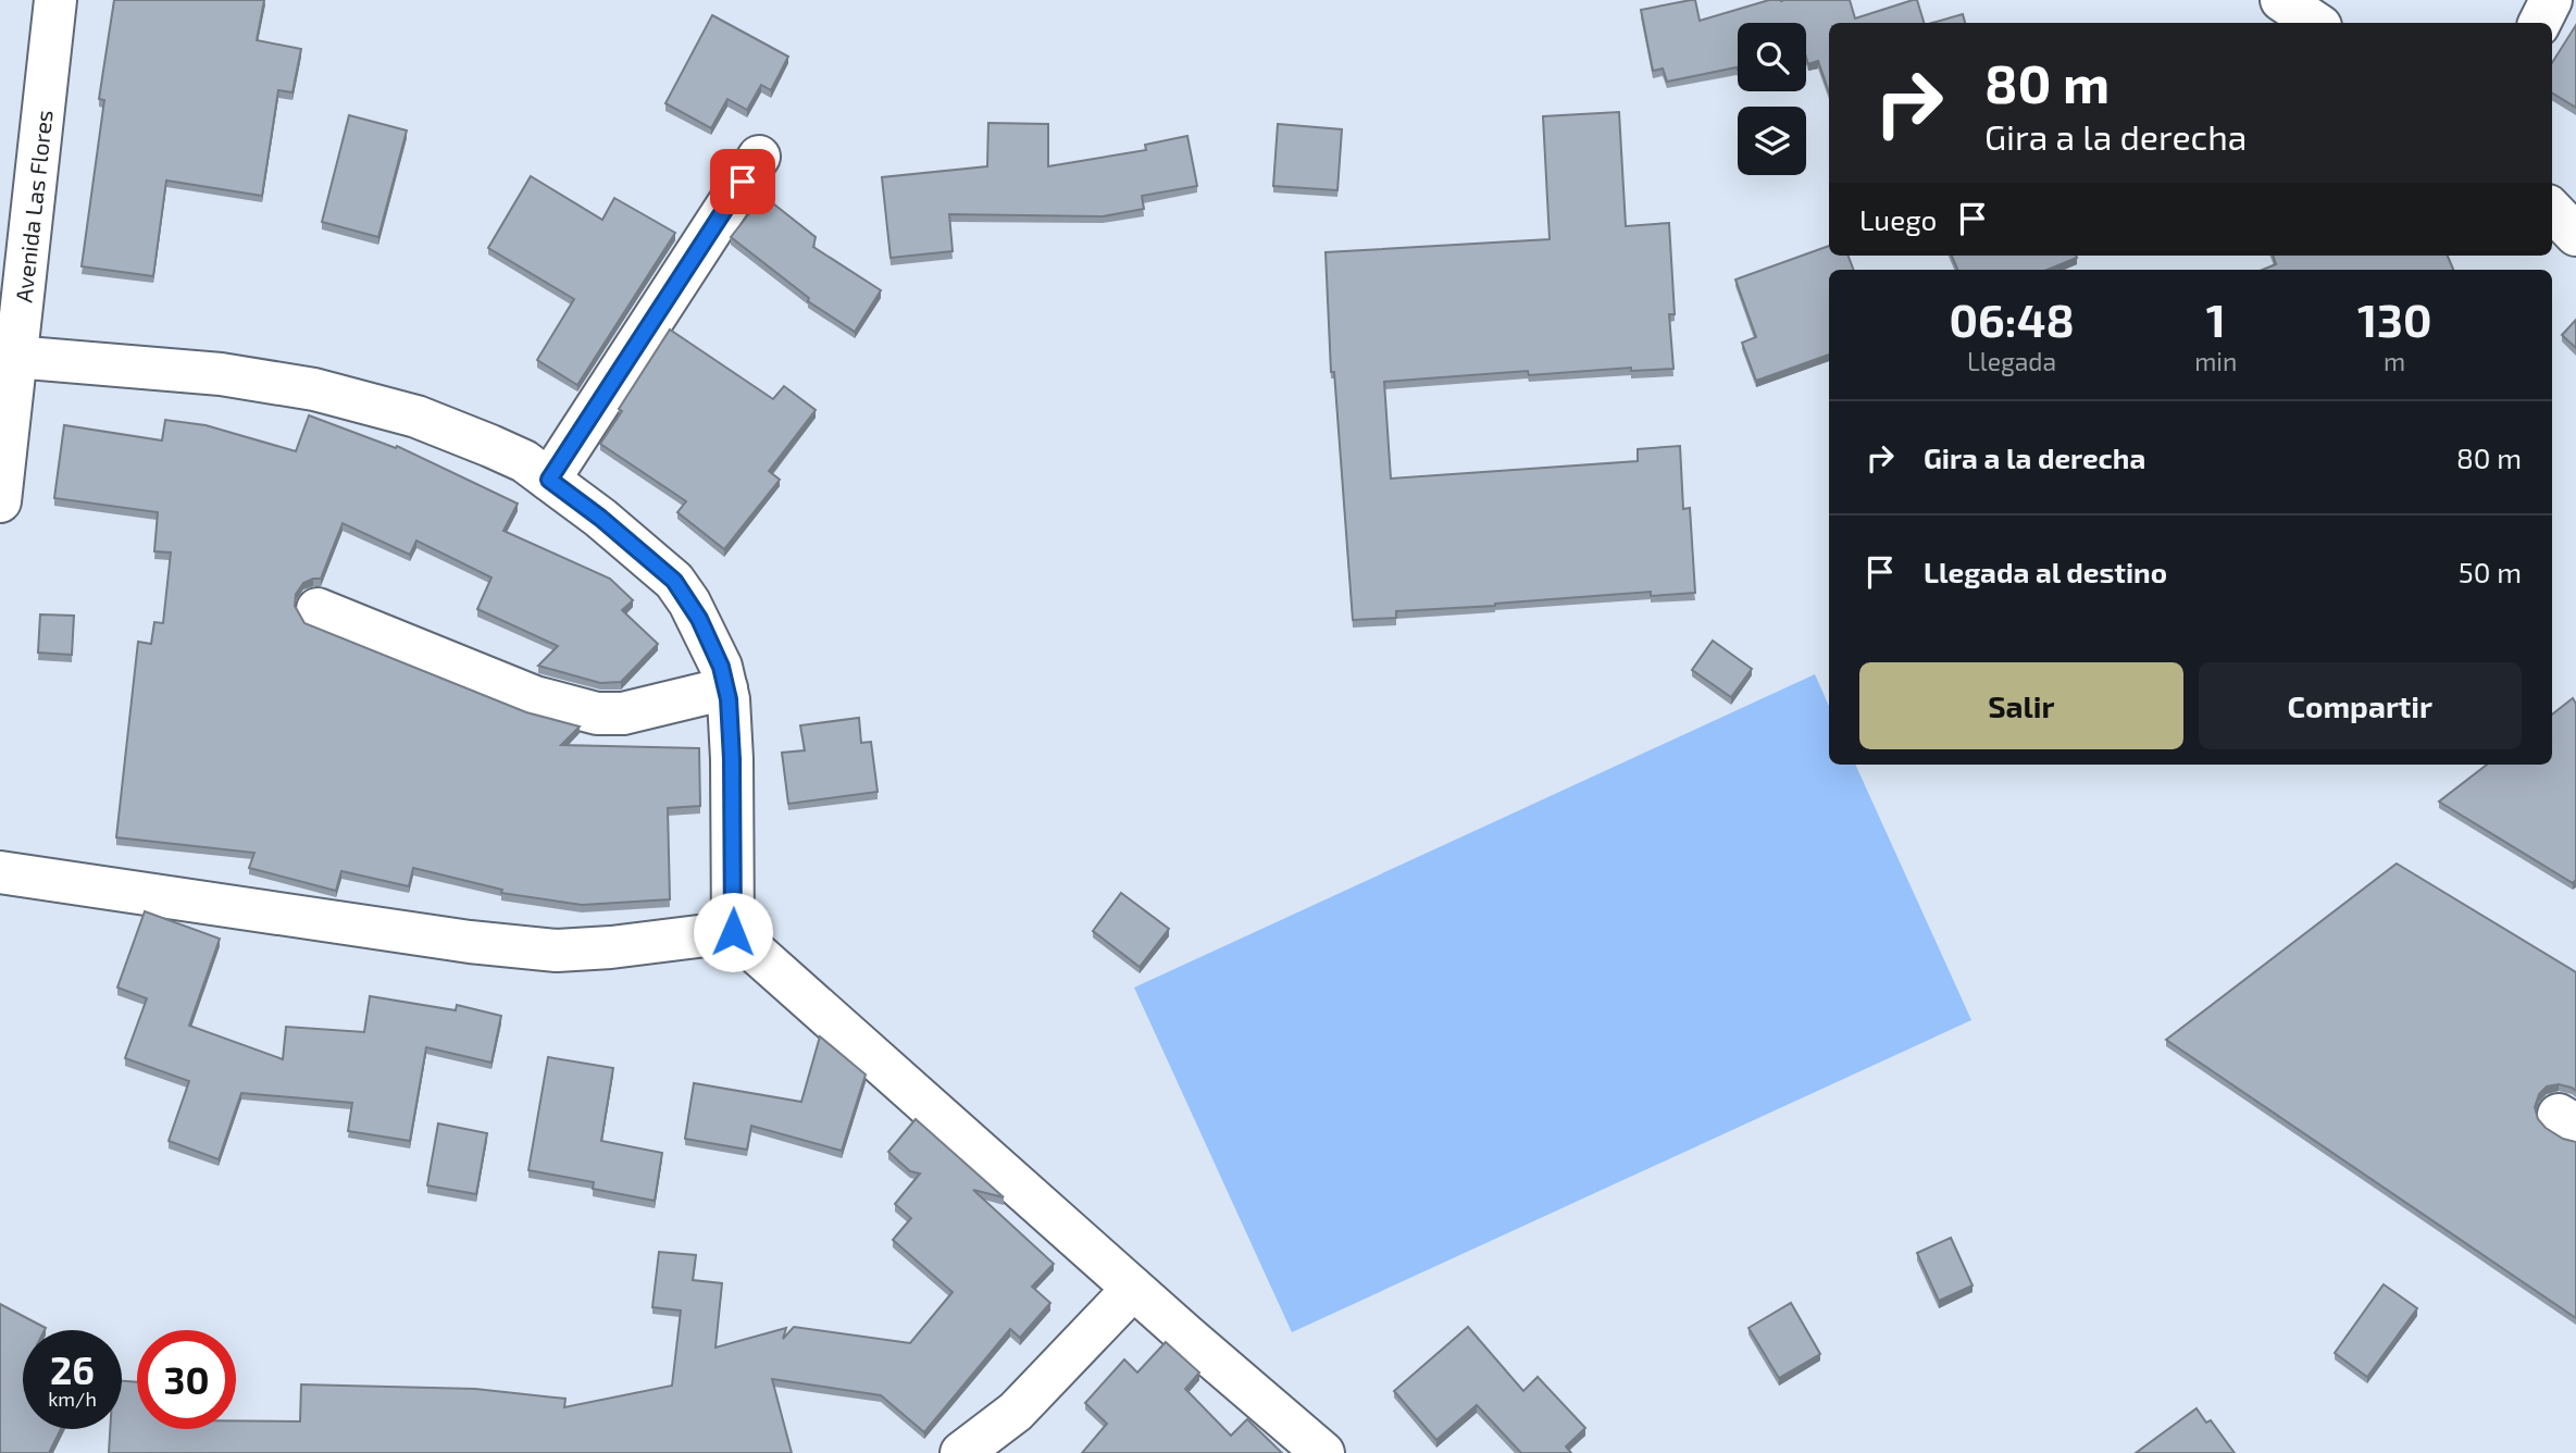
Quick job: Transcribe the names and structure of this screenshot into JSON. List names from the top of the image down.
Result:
{
  "streets": {
    "street": ["Avenida Las Flores"]
  },
  "page": {
    "turn": ["80 m", "Gira a la derecha"],
    "then": "Luego",
    "eta": [
      "06:48",
      "Llegada",
      "1",
      "min",
      "130",
      "m"
    ],
    "list": [
      {
        "name": "Gira a la derecha",
        "value": "80 m"
      },
      {
        "name": "Llegada al destino",
        "value": "50 m"
      }
    ],
    "buttons": ["Salir", "Compartir"],
    "speed": "26 km/h",
    "limit": "30"
  }
}
